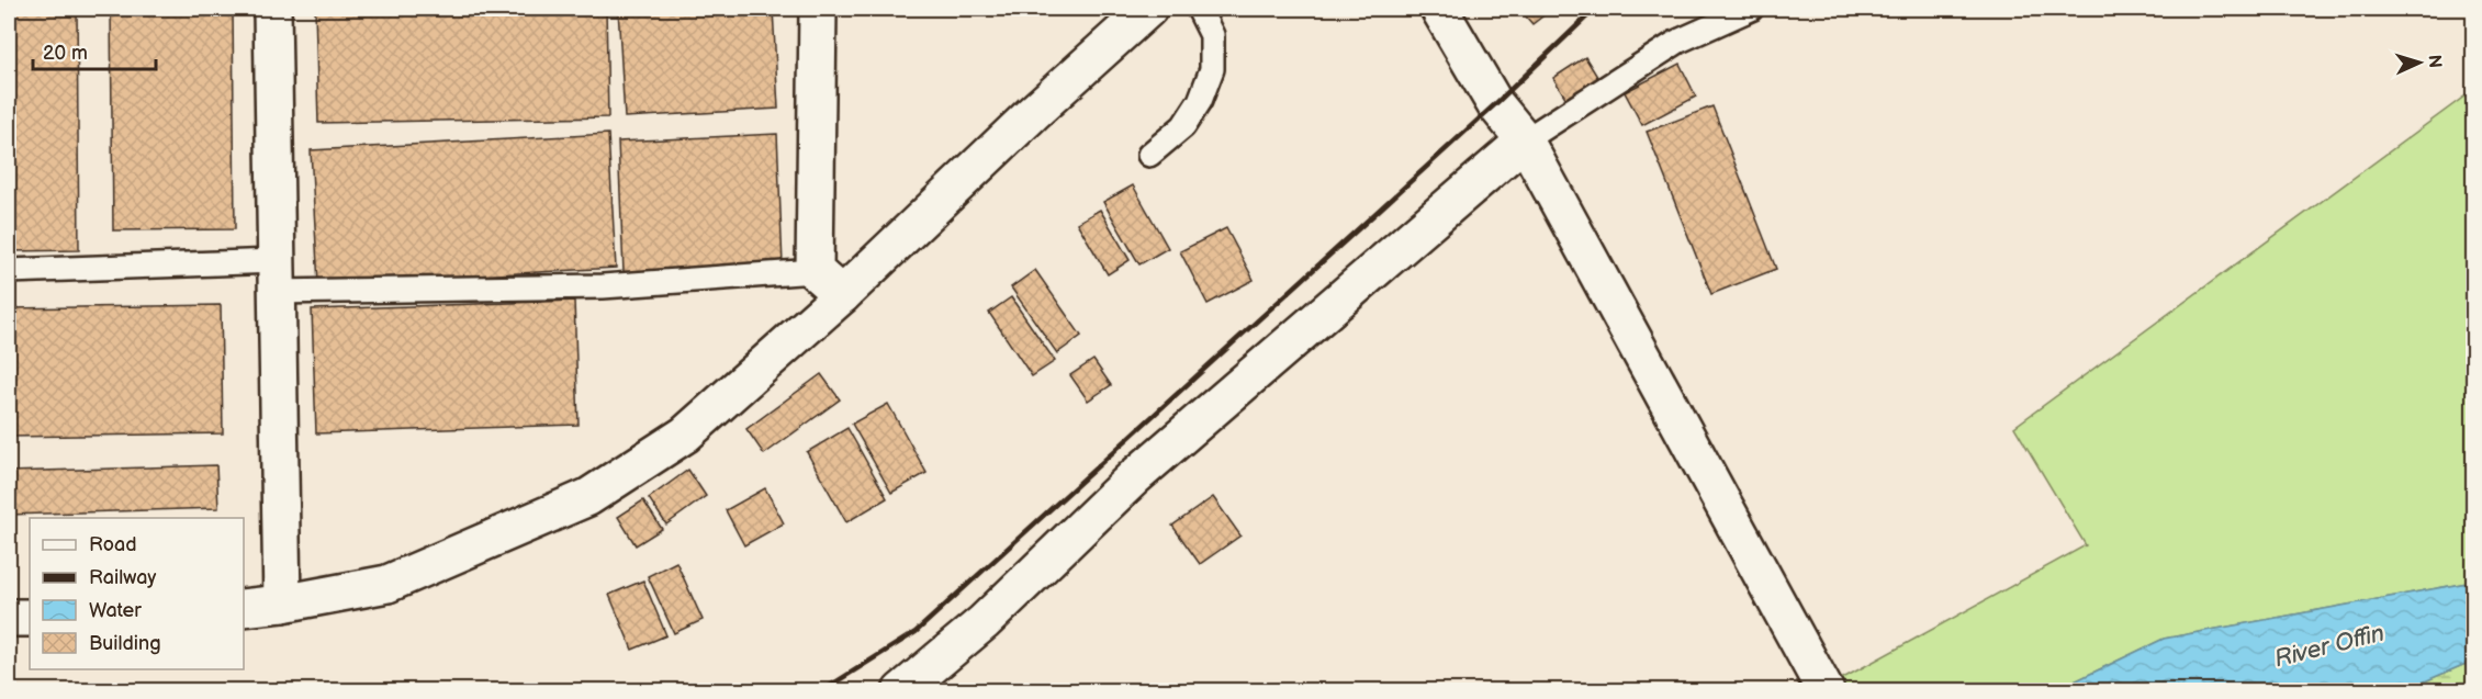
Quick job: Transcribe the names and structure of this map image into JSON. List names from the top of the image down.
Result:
{
  "water": ["River Offin"],
  "legend": [
    "Road",
    "Railway",
    "Water",
    "Building"
  ],
  "scale_bar": "20 m",
  "north": "right"
}
